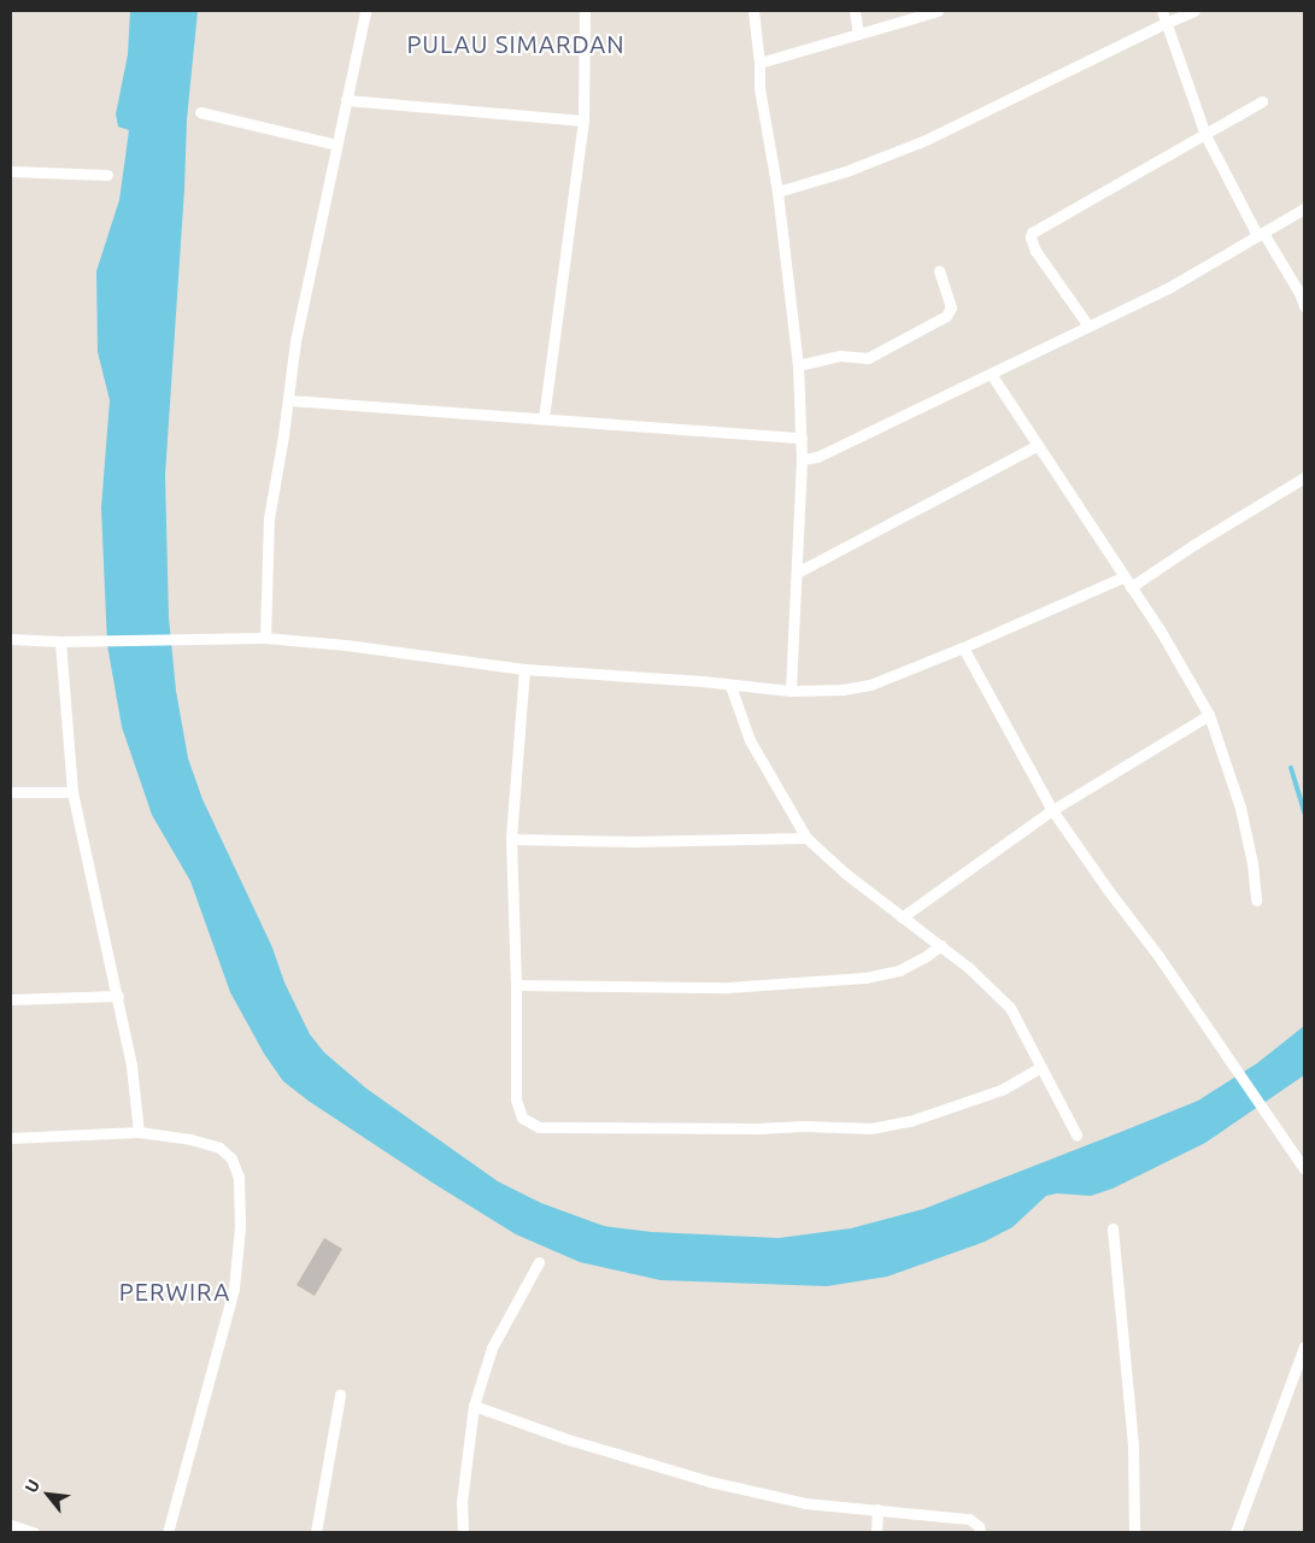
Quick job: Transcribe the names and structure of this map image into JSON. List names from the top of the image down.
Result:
{
  "districts": ["PULAU SIMARDAN", "PERWIRA"],
  "north": "top left"
}
